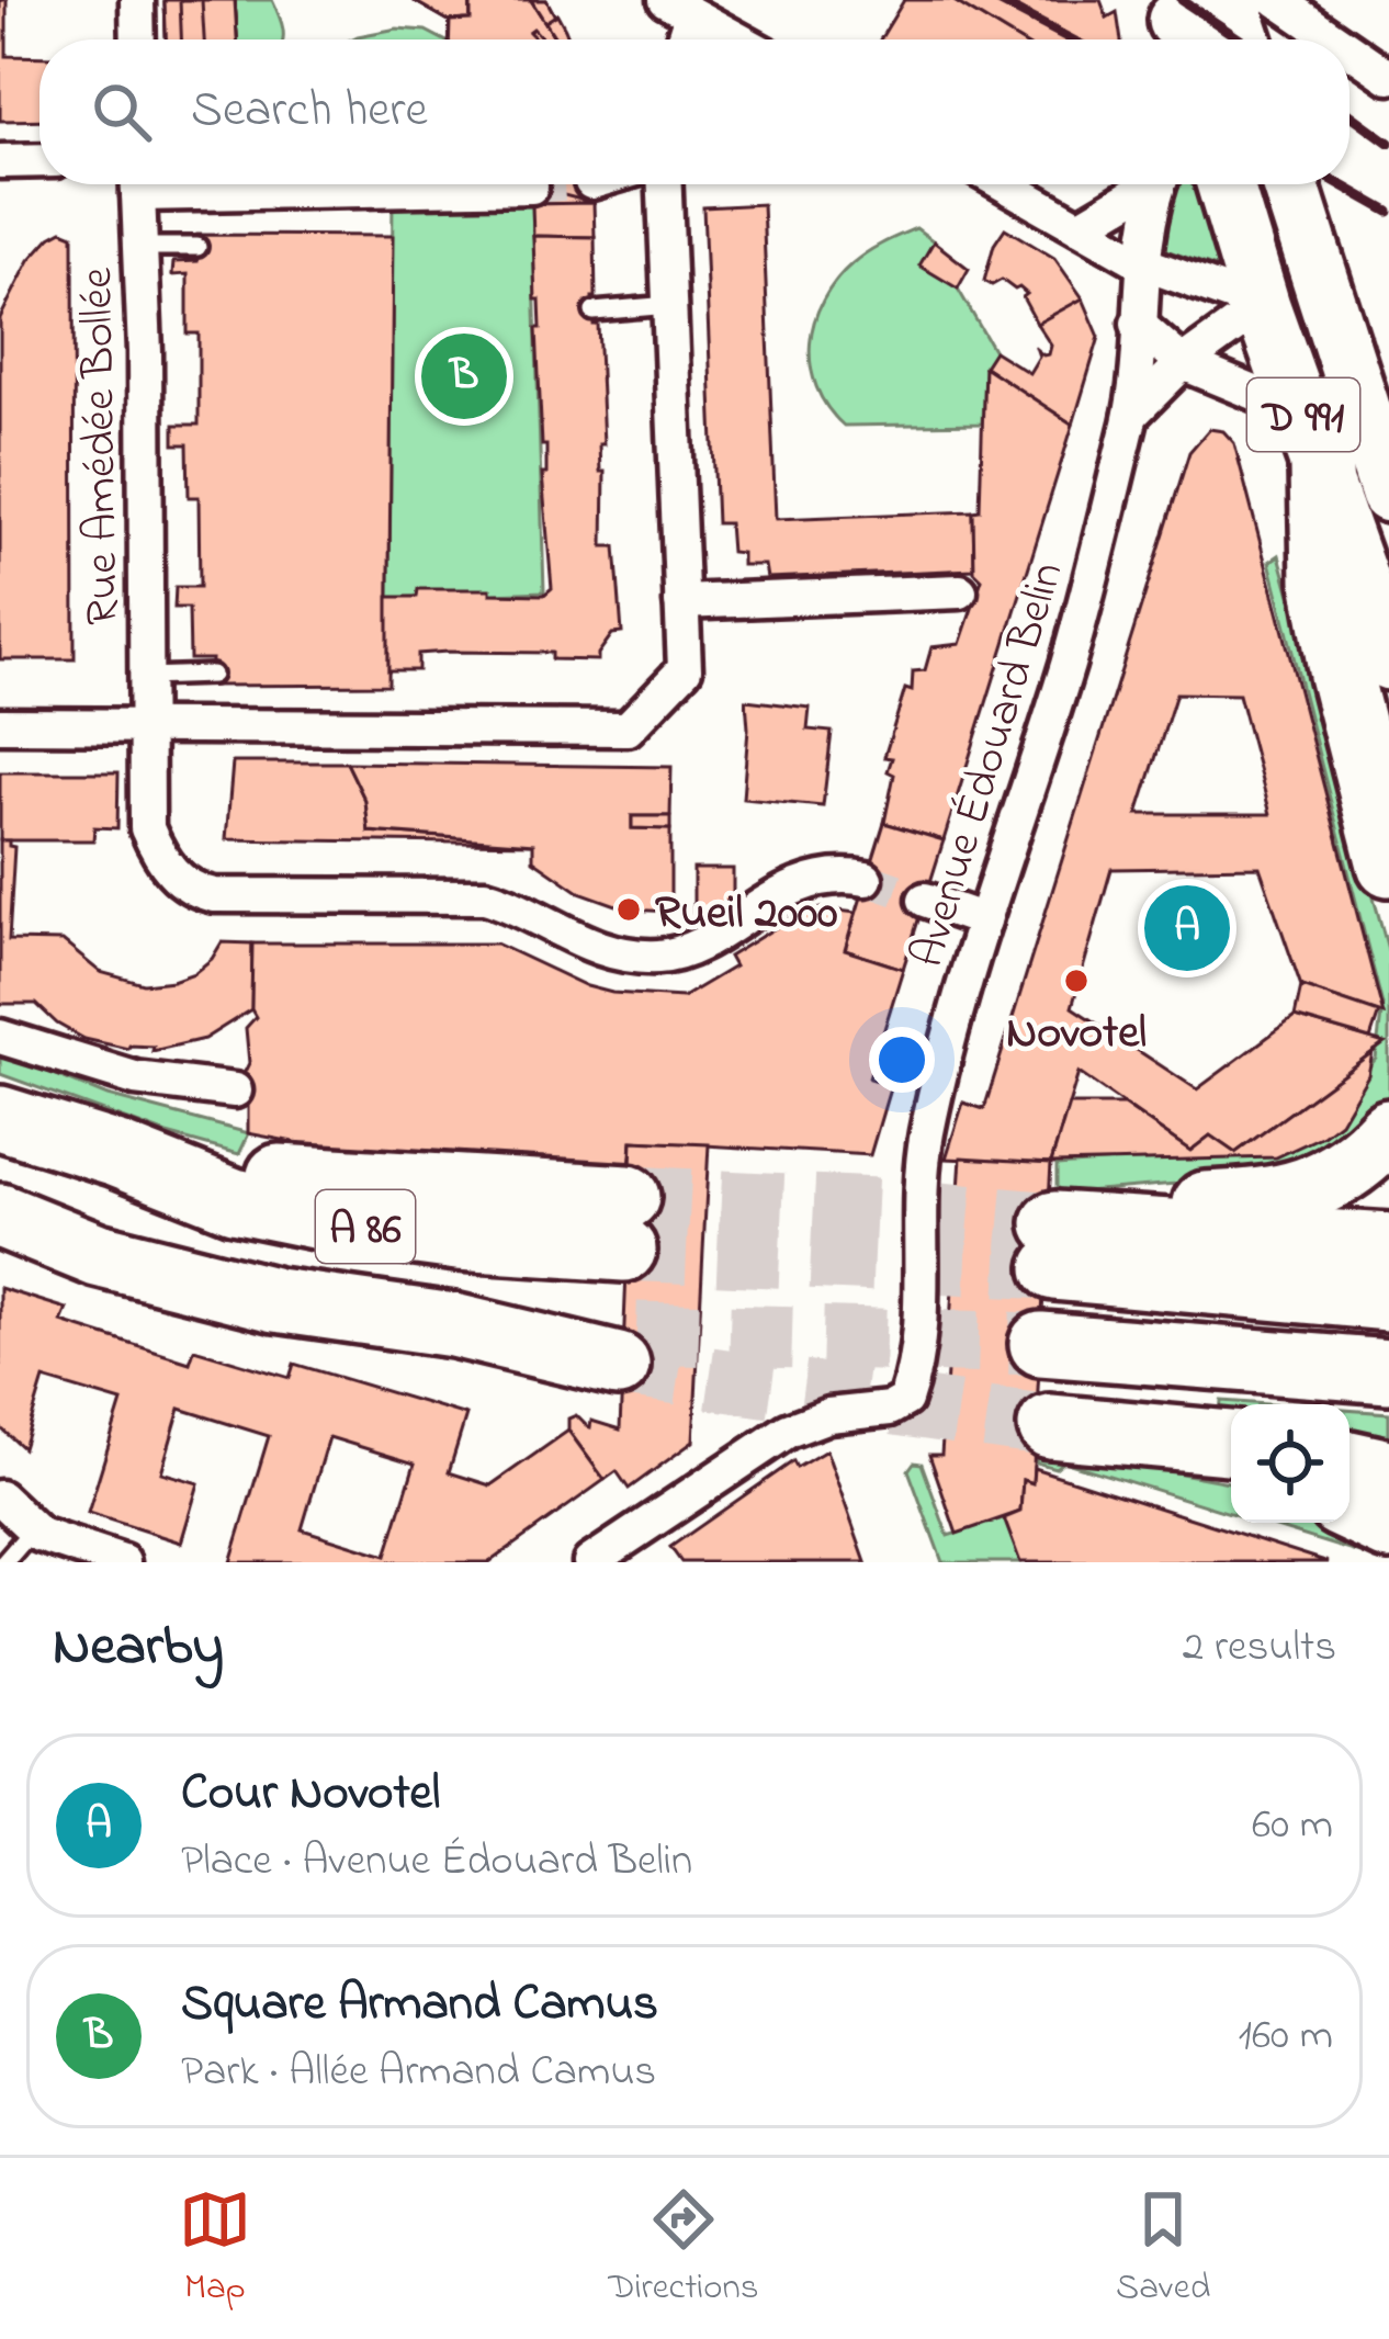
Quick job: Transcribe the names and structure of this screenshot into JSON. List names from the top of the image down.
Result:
{
  "streets": {
    "highway": ["A 86"],
    "main road": ["D 991"],
    "street": ["Rue Amédée Bollée", "Avenue Édouard Belin"]
  },
  "places": ["Rueil 2000", "Novotel"],
  "page": {
    "search": "Search here",
    "pins": ["B", "A"],
    "heading": ["Nearby", "2 results"],
    "list": [
      {
        "mark": "A",
        "name": "Cour Novotel",
        "note": "Place · Avenue Édouard Belin",
        "value": "60 m"
      },
      {
        "mark": "B",
        "name": "Square Armand Camus",
        "note": "Park · Allée Armand Camus",
        "value": "160 m"
      }
    ],
    "nav": ["Map", "Directions", "Saved"]
  }
}
